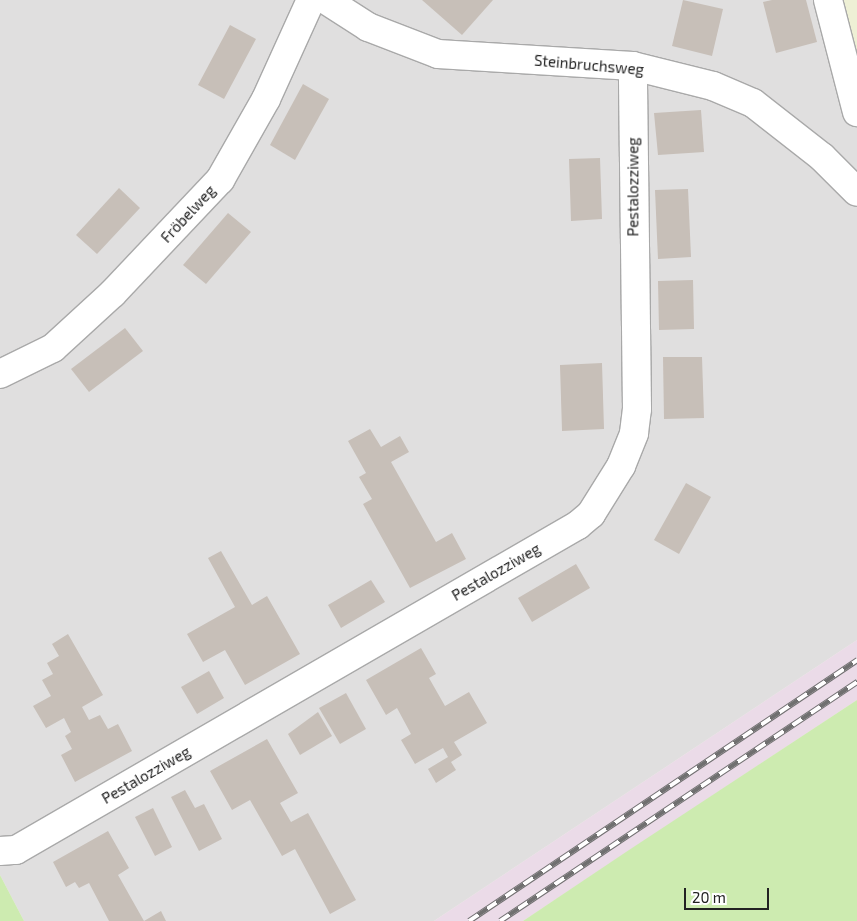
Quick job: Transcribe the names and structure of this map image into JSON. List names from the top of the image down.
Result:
{
  "streets": {
    "street": ["Steinbruchsweg", "Pestalozziweg", "Fröbelweg"]
  },
  "crossings": [
    ["Steinbruchsweg", "Pestalozziweg"]
  ],
  "scale_bar": "20 m"
}
